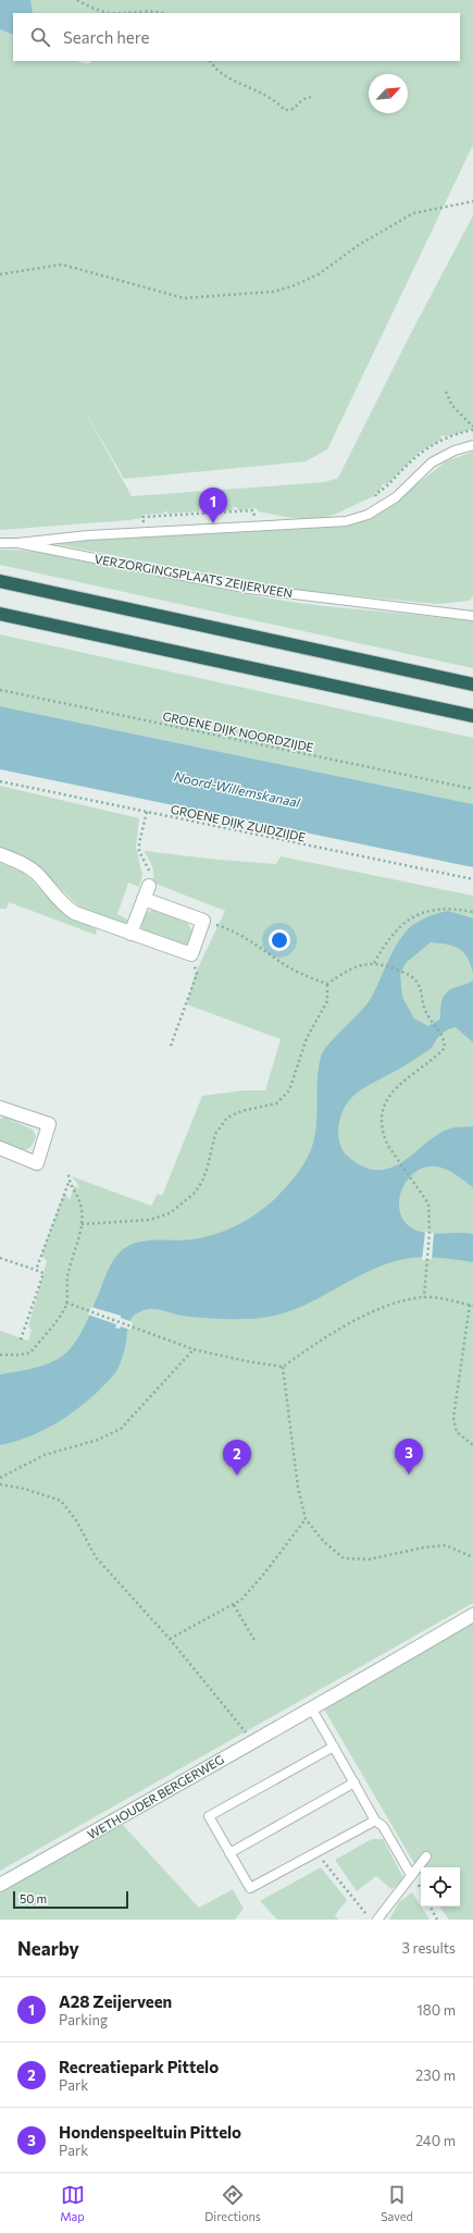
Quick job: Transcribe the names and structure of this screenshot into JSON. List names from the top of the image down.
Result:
{
  "streets": {
    "street": ["WETHOUDER BERGERWEG"],
    "lane": ["VERZORGINGSPLAATS ZEIJERVEEN"],
    "path": ["GROENE DIJK NOORDZIJDE", "GROENE DIJK ZUIDZIJDE"]
  },
  "water": ["Noord-Willemskanaal"],
  "scale_bar": "50 m",
  "north": "top right",
  "page": {
    "search": "Search here",
    "pins": ["1", "3", "2"],
    "scale": "50 m",
    "heading": ["Nearby", "3 results"],
    "list": [
      {
        "mark": "1",
        "name": "A28 Zeijerveen",
        "note": "Parking",
        "value": "180 m"
      },
      {
        "mark": "2",
        "name": "Recreatiepark Pittelo",
        "note": "Park",
        "value": "230 m"
      },
      {
        "mark": "3",
        "name": "Hondenspeeltuin Pittelo",
        "note": "Park",
        "value": "240 m"
      }
    ],
    "nav": ["Map", "Directions", "Saved"]
  }
}
